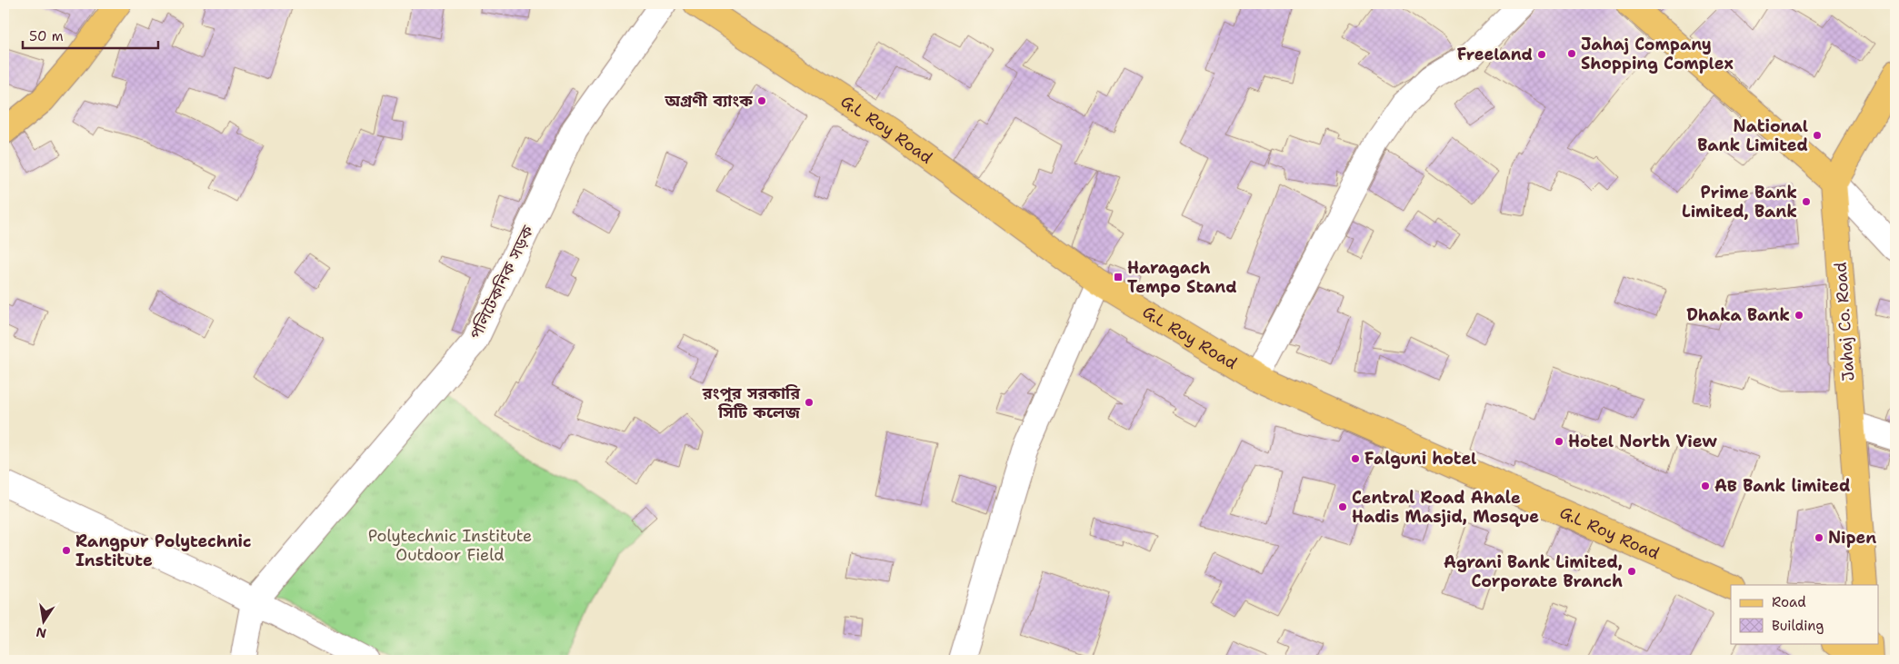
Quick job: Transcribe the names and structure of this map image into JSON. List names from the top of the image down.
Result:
{
  "streets": {
    "main road": ["G.L Roy Road", "Jahaj Co. Road"],
    "street": ["পলিটেকনিক সড়ক"]
  },
  "parks": ["Polytechnic Institute Outdoor Field"],
  "places": {
    "other": [
      "Jahaj Company Shopping Complex",
      "Freeland",
      "অগ্রণী ব্যাংক",
      "National Bank Limited",
      "Prime Bank Limited, Bank",
      "Dhaka Bank",
      "রংপুর সরকারি সিটি কলেজ",
      "Hotel North View",
      "Falguni hotel",
      "AB Bank limited",
      "Central Road Ahale Hadis Masjid, Mosque",
      "Nipen",
      "Rangpur Polytechnic Institute",
      "Agrani Bank Limited, Corporate Branch"
    ],
    "transit": ["Haragach Tempo Stand"]
  },
  "legend": ["Road", "Building"],
  "scale_bar": "50 m",
  "north": "bottom"
}
